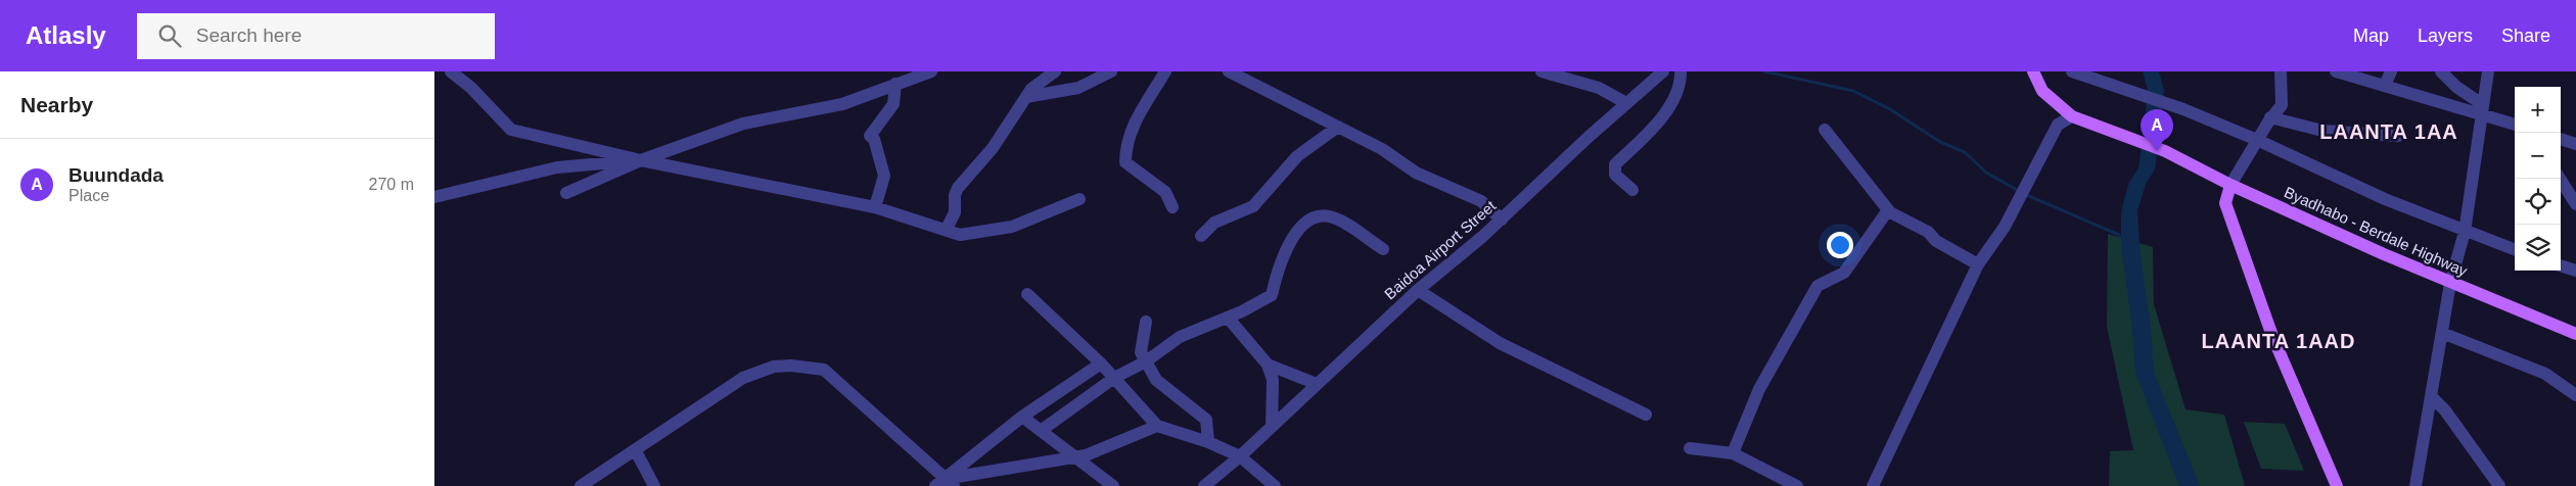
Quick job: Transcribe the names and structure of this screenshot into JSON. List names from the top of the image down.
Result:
{
  "streets": {
    "main road": ["Byadhabo - Berdale Highway"],
    "street": ["Baidoa Airport Street"]
  },
  "districts": ["LAANTA 1AA", "LAANTA 1AAD"],
  "page": {
    "header": "Atlasly",
    "search": "Search here",
    "nav": ["Map", "Layers", "Share"],
    "heading": "Nearby",
    "map_buttons": ["+", "−"],
    "pins": "A",
    "list": [
      {
        "mark": "A",
        "name": "Buundada",
        "note": "Place",
        "value": "270 m"
      }
    ]
  }
}
